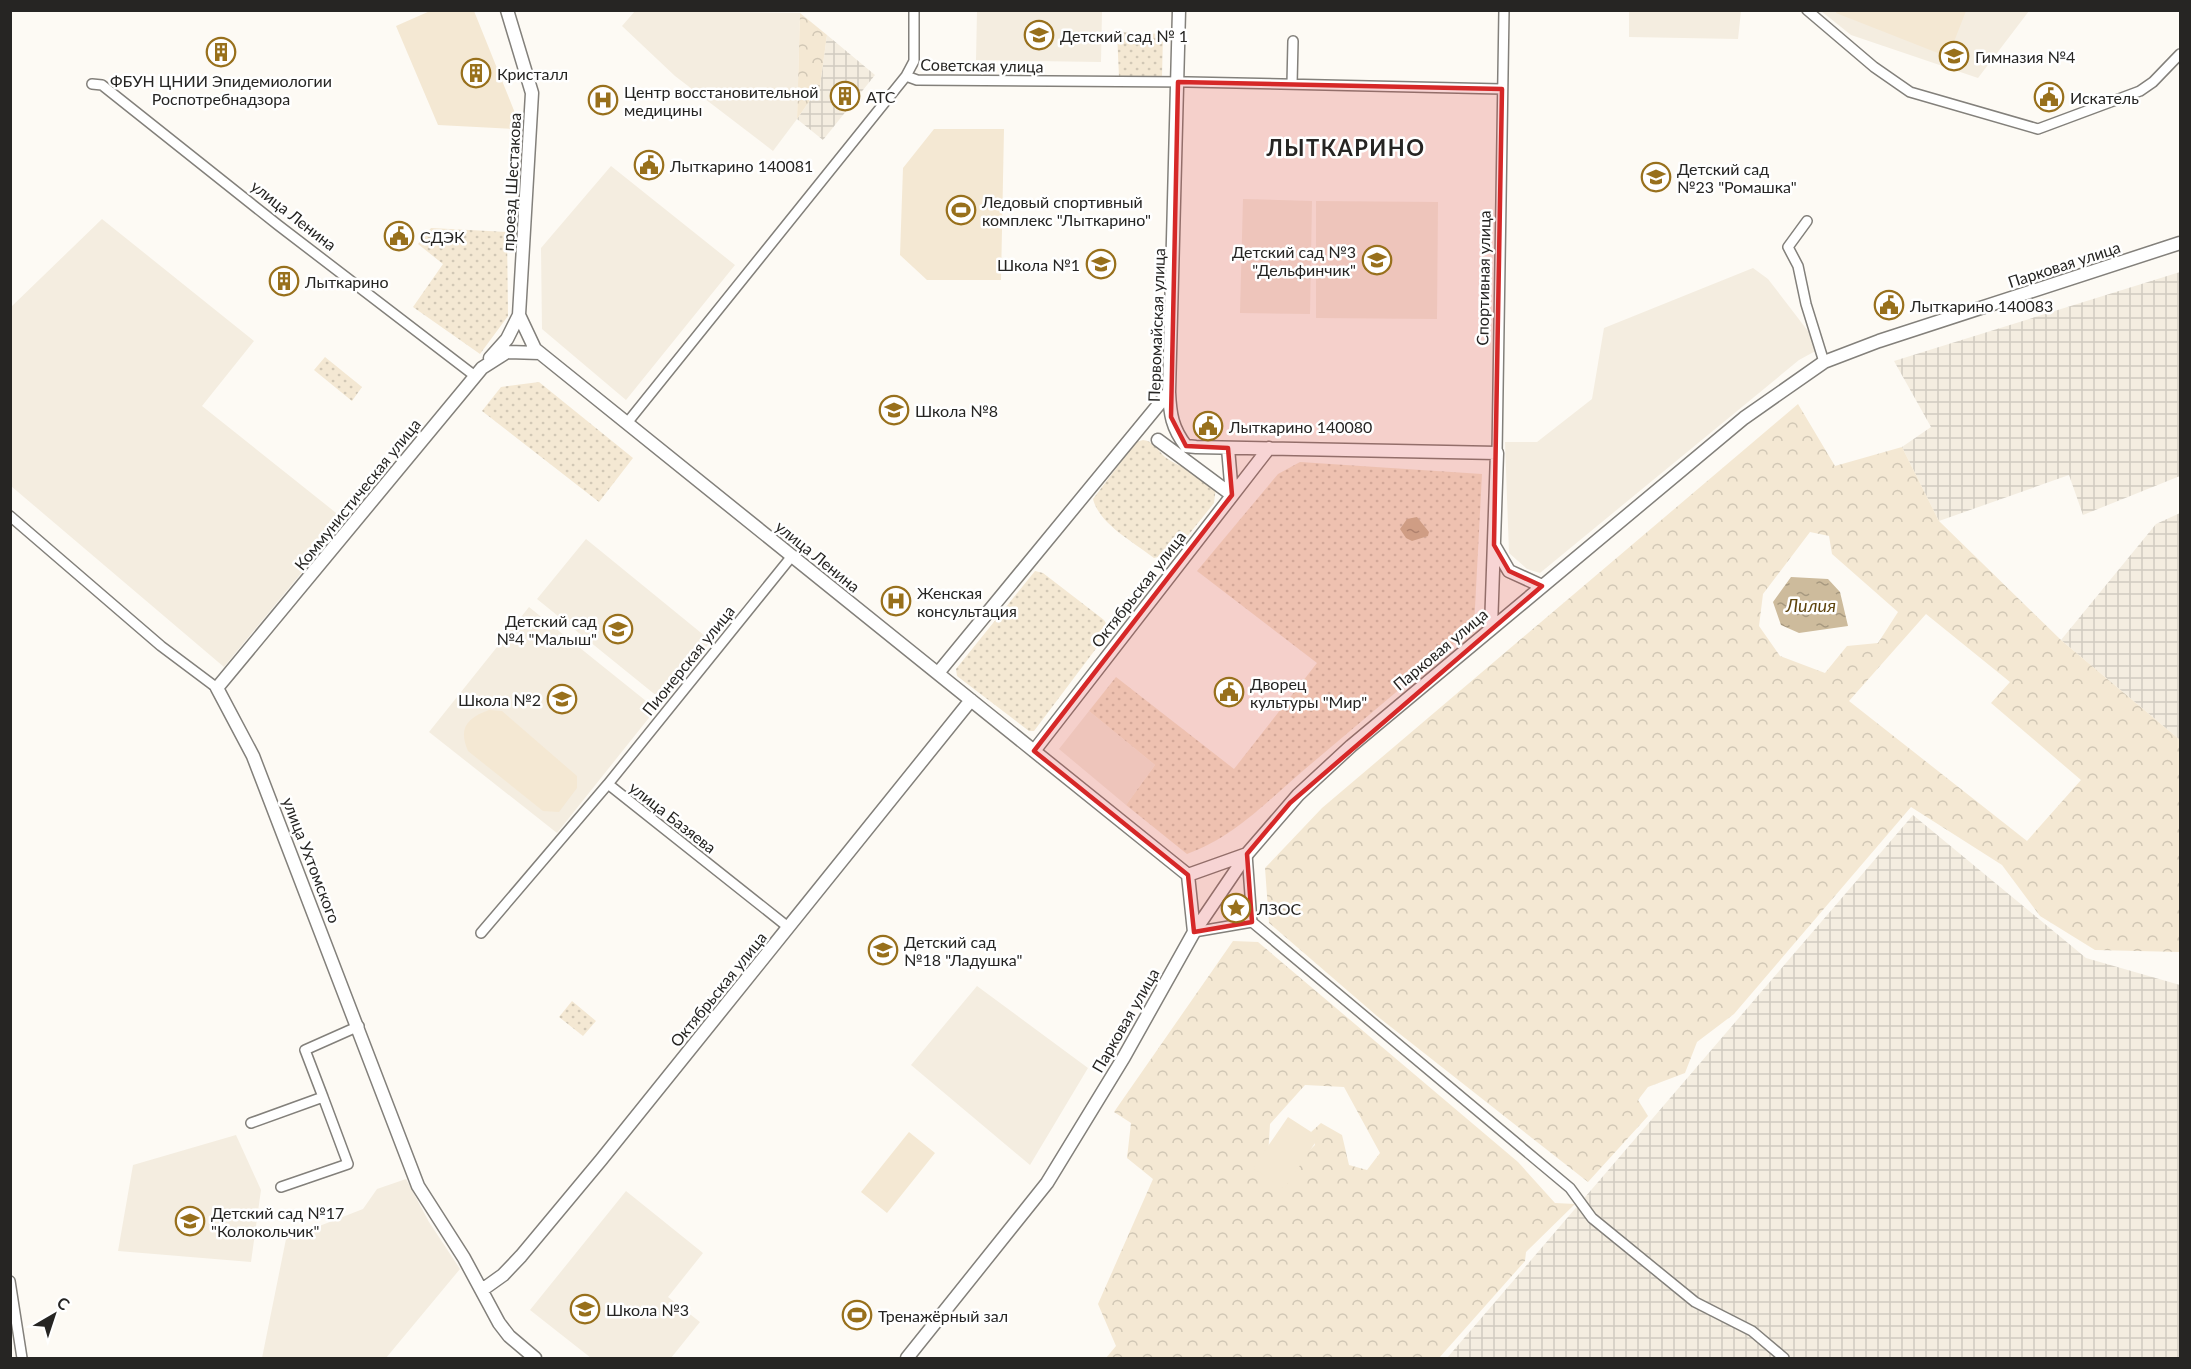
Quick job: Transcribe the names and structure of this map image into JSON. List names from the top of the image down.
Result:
{
  "streets": {
    "street": [
      "Советская улица",
      "проезд Шестакова",
      "улица Ленина",
      "Парковая улица",
      "Спортивная улица",
      "Первомайская улица",
      "Коммунистическая улица",
      "Октябрьская улица",
      "Пионерская улица",
      "улица Базяева",
      "улица Ухтомского"
    ]
  },
  "crossings": [
    ["Советская улица", "улица Ленина"],
    ["Советская улица", "Спортивная улица"],
    ["Советская улица", "Первомайская улица"],
    ["проезд Шестакова", "улица Ленина"],
    ["проезд Шестакова", "Коммунистическая улица"],
    ["улица Ленина", "Коммунистическая улица"],
    ["улица Ленина", "Октябрьская улица"],
    ["улица Ленина", "Пионерская улица"],
    ["Парковая улица", "Спортивная улица"],
    ["Коммунистическая улица", "улица Ухтомского"],
    ["Октябрьская улица", "улица Базяева"],
    ["Октябрьская улица", "улица Ухтомского"],
    ["Пионерская улица", "улица Базяева"]
  ],
  "districts": ["ЛЫТКАРИНО"],
  "water": ["Лилия"],
  "places": {
    "school or university": [
      "Детский сад № 1",
      "Гимназия №4",
      "Детский сад №23 \"Ромашка\"",
      "Детский сад №3 \"Дельфинчик\"",
      "Школа №1",
      "Школа №8",
      "Детский сад №4 \"Малыш\"",
      "Школа №2",
      "Детский сад №18 \"Ладушка\"",
      "Детский сад №17 \"Колокольчик\"",
      "Школа №3"
    ],
    "building": [
      "ФБУН ЦНИИ Эпидемиологии Роспотребнадзора",
      "Кристалл",
      "АТС",
      "Лыткарино"
    ],
    "public building": [
      "Искатель",
      "Лыткарино 140081",
      "СДЭК",
      "Лыткарино 140083",
      "Лыткарино 140080",
      "Дворец культуры \"Мир\""
    ],
    "hospital": ["Центр восстановительной медицины", "Женская консультация"],
    "sports": ["Ледовый спортивный комплекс \"Лыткарино\"", "Тренажёрный зал"],
    "place": ["ЛЗОС"]
  },
  "north": "top right"
}
